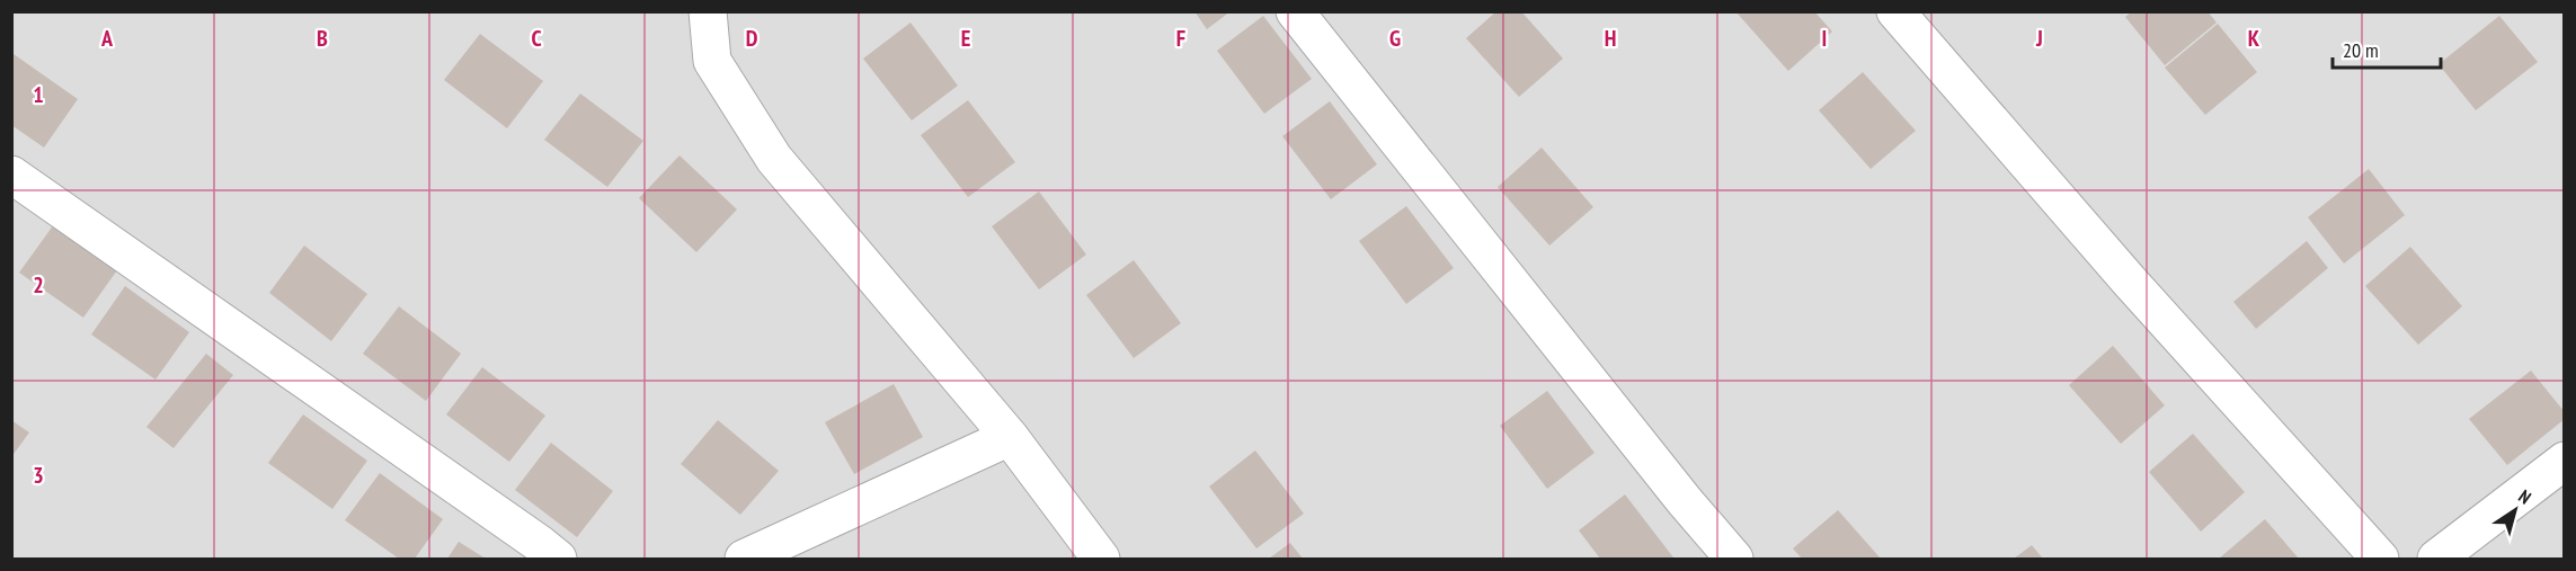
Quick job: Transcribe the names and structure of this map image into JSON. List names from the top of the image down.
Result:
{
  "scale_bar": "20 m",
  "north": "top right",
  "grid": {
    "columns": [
      "A",
      "B",
      "C",
      "D",
      "E",
      "F",
      "G",
      "H",
      "I",
      "J",
      "K"
    ],
    "rows": ["1", "2", "3"]
  }
}
